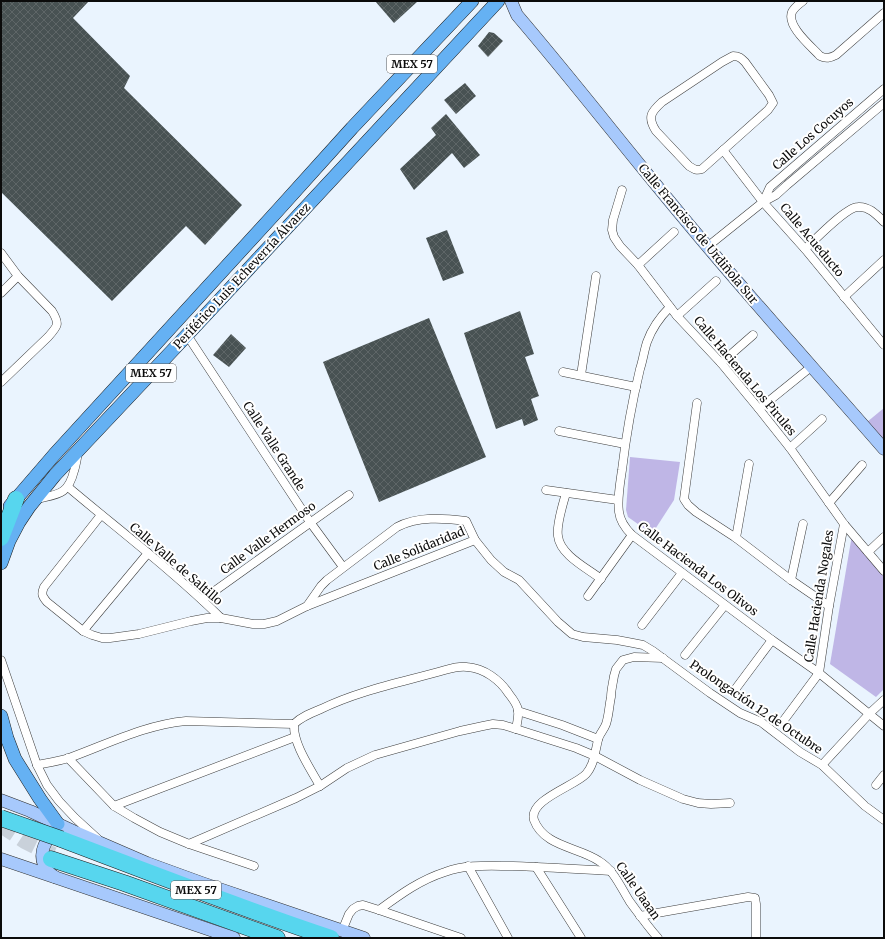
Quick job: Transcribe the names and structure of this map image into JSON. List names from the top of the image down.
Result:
{
  "streets": {
    "highway": ["MEX 57"],
    "main road": ["Calle Francisco de Urdiñola Sur", "Periférico Luis Echeverría Álvarez"],
    "street": [
      "Calle Los Cocuyos",
      "Calle Acueducto",
      "Calle Hacienda Los Pirules",
      "Calle Valle Grande",
      "Calle Valle Hermoso",
      "Calle Solidaridad",
      "Calle Valle de Saltillo",
      "Calle Hacienda Los Olivos",
      "Calle Hacienda Nogales",
      "Prolongación 12 de Octubre",
      "Calle Uaaan"
    ]
  },
  "crossings": [
    ["Calle Los Cocuyos", "Calle Francisco de Urdiñola Sur"],
    ["Calle Los Cocuyos", "Calle Acueducto"],
    ["Calle Francisco de Urdiñola Sur", "Periférico Luis Echeverría Álvarez"],
    ["Periférico Luis Echeverría Álvarez", "Calle Valle Grande"],
    ["Calle Hacienda Los Pirules", "Calle Hacienda Los Olivos"],
    ["Calle Hacienda Los Pirules", "Calle Hacienda Nogales"],
    ["Calle Valle Grande", "Calle Valle Hermoso"],
    ["Calle Valle Grande", "Calle Valle de Saltillo"],
    ["Calle Valle Hermoso", "Calle Valle de Saltillo"],
    ["Calle Solidaridad", "Calle Valle de Saltillo"],
    ["Calle Solidaridad", "Prolongación 12 de Octubre"],
    ["Calle Hacienda Los Olivos", "Calle Hacienda Nogales"],
    ["Prolongación 12 de Octubre", "Calle Uaaan"]
  ]
}
